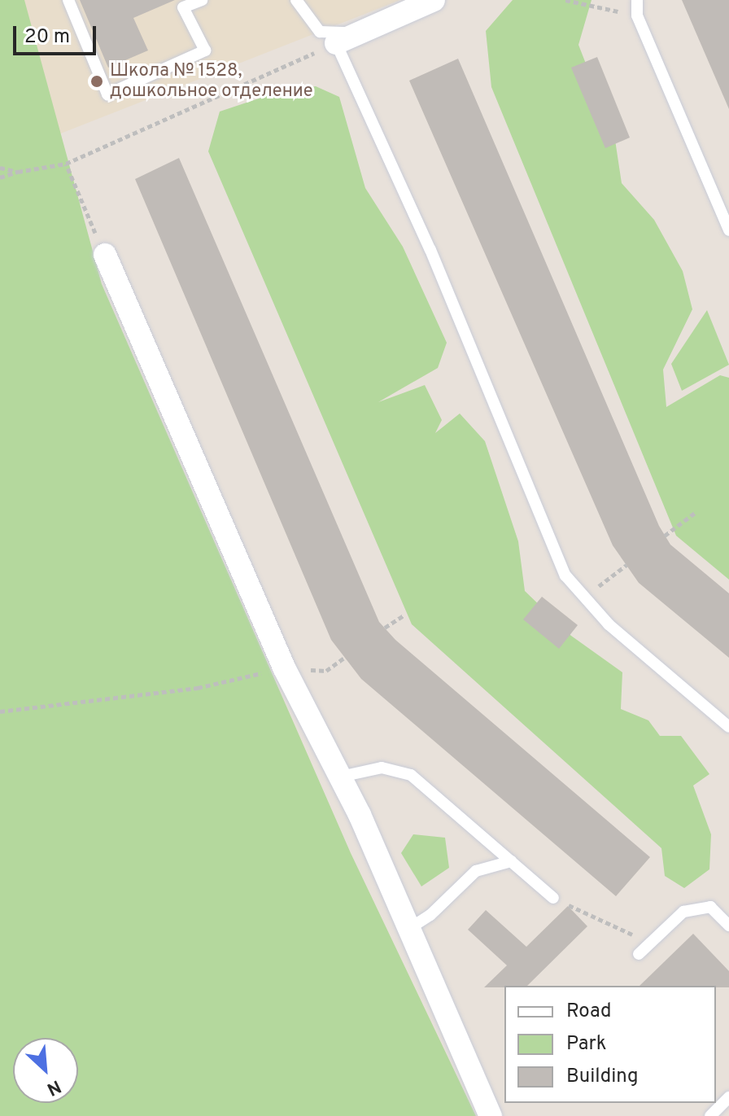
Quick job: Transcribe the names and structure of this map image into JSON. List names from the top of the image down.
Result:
{
  "places": ["Школа № 1528, дошкольное отделение"],
  "legend": ["Road", "Park", "Building"],
  "scale_bar": "20 m",
  "north": "bottom right"
}
